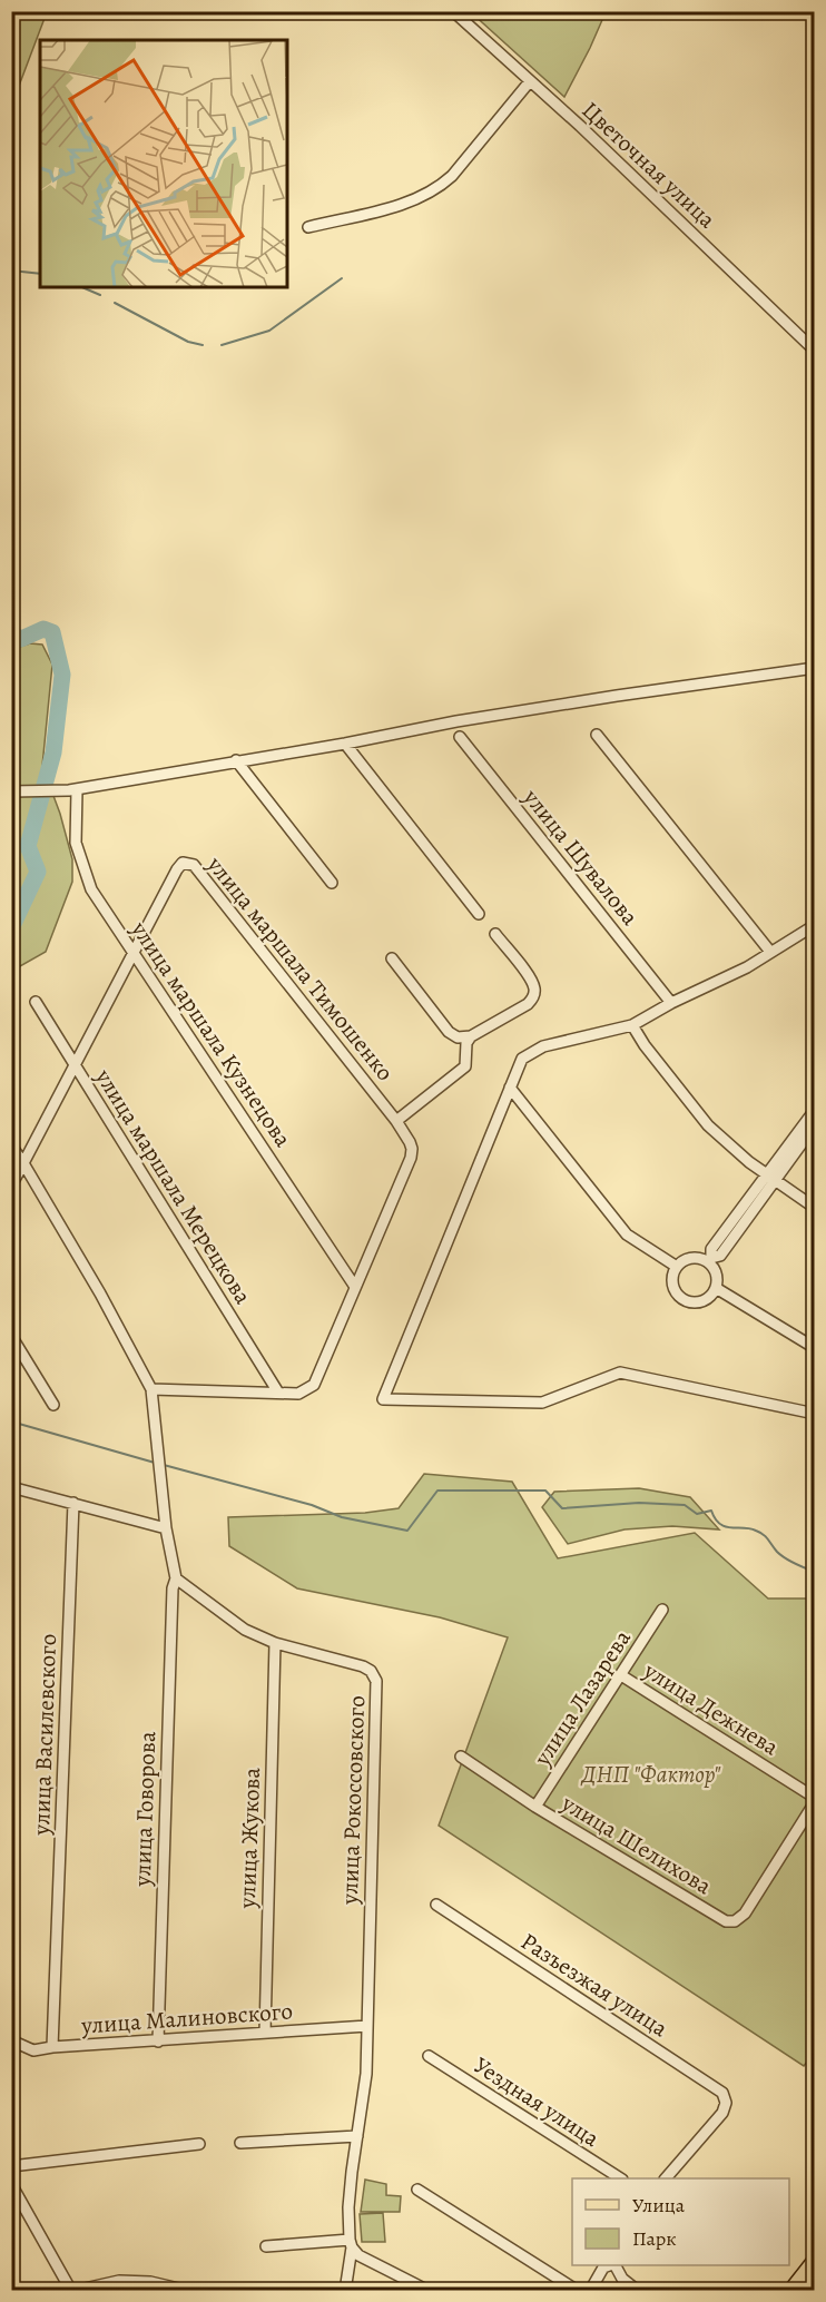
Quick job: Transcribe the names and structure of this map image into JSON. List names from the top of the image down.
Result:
{
  "streets": {
    "street": [
      "Цветочная улица",
      "улица Шувалова",
      "улица маршала Тимошенко",
      "улица маршала Кузнецова",
      "улица маршала Мерецкова",
      "улица Лазарева",
      "улица Дежнева",
      "улица Василевского",
      "улица Рокоссовского",
      "улица Говорова",
      "улица Жукова",
      "улица Шелихова",
      "Разъезжая улица",
      "улица Малиновского",
      "Уездная улица"
    ]
  },
  "crossings": [
    ["улица маршала Тимошенко", "улица маршала Кузнецова"],
    ["улица маршала Тимошенко", "улица маршала Мерецкова"],
    ["улица Лазарева", "улица Дежнева"],
    ["улица Лазарева", "улица Шелихова"],
    ["улица Дежнева", "улица Шелихова"],
    ["улица Василевского", "улица Малиновского"],
    ["улица Рокоссовского", "улица Говорова"],
    ["улица Рокоссовского", "улица Жукова"],
    ["улица Рокоссовского", "улица Малиновского"],
    ["улица Говорова", "улица Малиновского"],
    ["улица Жукова", "улица Малиновского"]
  ],
  "parks": ["ДНП \"Фактор\""],
  "legend": ["Улица", "Парк"]
}
